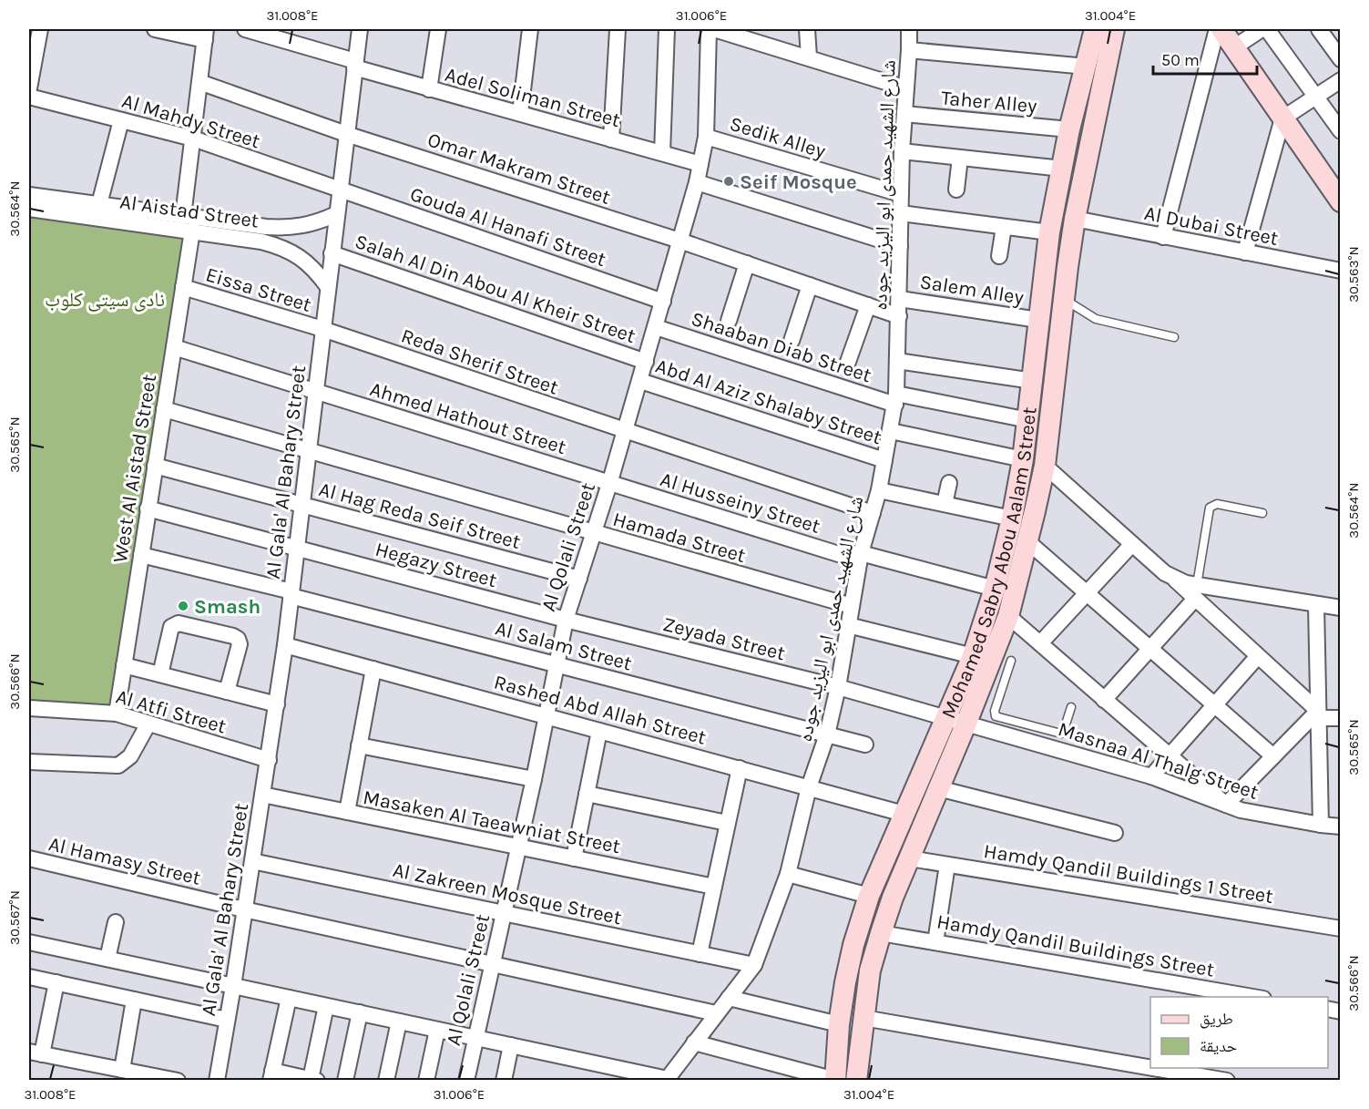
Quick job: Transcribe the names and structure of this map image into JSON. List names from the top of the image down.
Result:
{
  "streets": {
    "street": [
      "Adel Soliman Street",
      "Taher Alley",
      "Al Mahdy Street",
      "Sedik Alley",
      "Omar Makram Street",
      "شارع الشهيد حمدى ابو اليزيد جوده",
      "Al Aistad Street",
      "Al Dubai Street",
      "Gouda Al Hanafi Street",
      "Salah Al Din Abou Al Kheir Street",
      "Eissa Street",
      "Salem Alley",
      "Shaaban Diab Street",
      "Reda Sherif Street",
      "Abd Al Aziz Shalaby Street",
      "Ahmed Hathout Street",
      "West Al Aistad Street",
      "Al Gala' Al Bahary Street",
      "Al Husseiny Street",
      "Al Hag Reda Seif Street",
      "Hamada Street",
      "Al Qolali Street",
      "Mohamed Sabry Abou Aalam Street",
      "Hegazy Street",
      "Zeyada Street",
      "Al Salam Street",
      "Rashed Abd Allah Street",
      "Al Atfi Street",
      "Masnaa Al Thalg Street",
      "Masaken Al Taeawniat Street",
      "Al Hamasy Street",
      "Hamdy Qandil Buildings 1 Street",
      "Al Zakreen Mosque Street",
      "Hamdy Qandil Buildings Street"
    ]
  },
  "crossings": [
    ["Adel Soliman Street", "Al Gala' Al Bahary Street"],
    ["Adel Soliman Street", "Al Qolali Street"],
    ["Taher Alley", "شارع الشهيد حمدى ابو اليزيد جوده"],
    ["Taher Alley", "Mohamed Sabry Abou Aalam Street"],
    ["Al Mahdy Street", "Gouda Al Hanafi Street"],
    ["Al Mahdy Street", "Al Gala' Al Bahary Street"],
    ["Sedik Alley", "شارع الشهيد حمدى ابو اليزيد جوده"],
    ["Sedik Alley", "Al Qolali Street"],
    ["Omar Makram Street", "شارع الشهيد حمدى ابو اليزيد جوده"],
    ["Omar Makram Street", "Al Gala' Al Bahary Street"],
    ["Omar Makram Street", "Al Qolali Street"],
    ["شارع الشهيد حمدى ابو اليزيد جوده", "Salem Alley"],
    ["شارع الشهيد حمدى ابو اليزيد جوده", "Shaaban Diab Street"],
    ["شارع الشهيد حمدى ابو اليزيد جوده", "Reda Sherif Street"],
    ["شارع الشهيد حمدى ابو اليزيد جوده", "Abd Al Aziz Shalaby Street"],
    ["شارع الشهيد حمدى ابو اليزيد جوده", "Al Husseiny Street"],
    ["شارع الشهيد حمدى ابو اليزيد جوده", "Hamada Street"],
    ["شارع الشهيد حمدى ابو اليزيد جوده", "Zeyada Street"],
    ["شارع الشهيد حمدى ابو اليزيد جوده", "Al Salam Street"],
    ["شارع الشهيد حمدى ابو اليزيد جوده", "Rashed Abd Allah Street"],
    ["شارع الشهيد حمدى ابو اليزيد جوده", "Al Hamasy Street"],
    ["شارع الشهيد حمدى ابو اليزيد جوده", "Al Zakreen Mosque Street"],
    ["Al Aistad Street", "West Al Aistad Street"],
    ["Al Aistad Street", "Al Gala' Al Bahary Street"],
    ["Al Dubai Street", "Mohamed Sabry Abou Aalam Street"],
    ["Gouda Al Hanafi Street", "Al Gala' Al Bahary Street"],
    ["Gouda Al Hanafi Street", "Al Qolali Street"],
    ["Salah Al Din Abou Al Kheir Street", "Al Gala' Al Bahary Street"],
    ["Salah Al Din Abou Al Kheir Street", "Al Qolali Street"],
    ["Eissa Street", "Reda Sherif Street"],
    ["Eissa Street", "West Al Aistad Street"],
    ["Eissa Street", "Al Gala' Al Bahary Street"],
    ["Salem Alley", "Mohamed Sabry Abou Aalam Street"],
    ["Shaaban Diab Street", "Al Qolali Street"],
    ["Shaaban Diab Street", "Mohamed Sabry Abou Aalam Street"],
    ["Reda Sherif Street", "Al Gala' Al Bahary Street"],
    ["Reda Sherif Street", "Al Qolali Street"],
    ["Abd Al Aziz Shalaby Street", "Al Qolali Street"],
    ["Ahmed Hathout Street", "West Al Aistad Street"],
    ["Ahmed Hathout Street", "Al Gala' Al Bahary Street"],
    ["Ahmed Hathout Street", "Al Husseiny Street"],
    ["Ahmed Hathout Street", "Al Qolali Street"],
    ["West Al Aistad Street", "Al Hag Reda Seif Street"],
    ["West Al Aistad Street", "Hamada Street"],
    ["West Al Aistad Street", "Hegazy Street"],
    ["West Al Aistad Street", "Al Salam Street"],
    ["West Al Aistad Street", "Al Atfi Street"],
    ["Al Gala' Al Bahary Street", "Al Hag Reda Seif Street"],
    ["Al Gala' Al Bahary Street", "Hamada Street"],
    ["Al Gala' Al Bahary Street", "Hegazy Street"],
    ["Al Gala' Al Bahary Street", "Al Salam Street"],
    ["Al Gala' Al Bahary Street", "Rashed Abd Allah Street"],
    ["Al Gala' Al Bahary Street", "Al Atfi Street"],
    ["Al Gala' Al Bahary Street", "Masaken Al Taeawniat Street"],
    ["Al Gala' Al Bahary Street", "Al Hamasy Street"],
    ["Al Gala' Al Bahary Street", "Al Zakreen Mosque Street"],
    ["Al Husseiny Street", "Al Qolali Street"],
    ["Al Husseiny Street", "Mohamed Sabry Abou Aalam Street"],
    ["Al Hag Reda Seif Street", "Al Qolali Street"],
    ["Hamada Street", "Al Qolali Street"],
    ["Al Qolali Street", "Hegazy Street"],
    ["Al Qolali Street", "Zeyada Street"],
    ["Al Qolali Street", "Al Salam Street"],
    ["Al Qolali Street", "Rashed Abd Allah Street"],
    ["Al Qolali Street", "Masaken Al Taeawniat Street"],
    ["Al Qolali Street", "Al Hamasy Street"],
    ["Al Qolali Street", "Al Zakreen Mosque Street"],
    ["Mohamed Sabry Abou Aalam Street", "Zeyada Street"],
    ["Mohamed Sabry Abou Aalam Street", "Rashed Abd Allah Street"],
    ["Mohamed Sabry Abou Aalam Street", "Masnaa Al Thalg Street"],
    ["Mohamed Sabry Abou Aalam Street", "Hamdy Qandil Buildings 1 Street"],
    ["Mohamed Sabry Abou Aalam Street", "Hamdy Qandil Buildings Street"],
    ["Hegazy Street", "Zeyada Street"],
    ["Zeyada Street", "Masnaa Al Thalg Street"]
  ],
  "parks": ["نادى سيتى كلوب"],
  "places": ["Seif Mosque", "Smash"],
  "legend": ["طريق", "حديقة"],
  "scale_bar": "50 m",
  "coordinates": [
    "31.008°E",
    "31.006°E",
    "31.004°E",
    "30.564°N",
    "30.563°N",
    "30.565°N",
    "30.566°N",
    "30.567°N"
  ]
}
